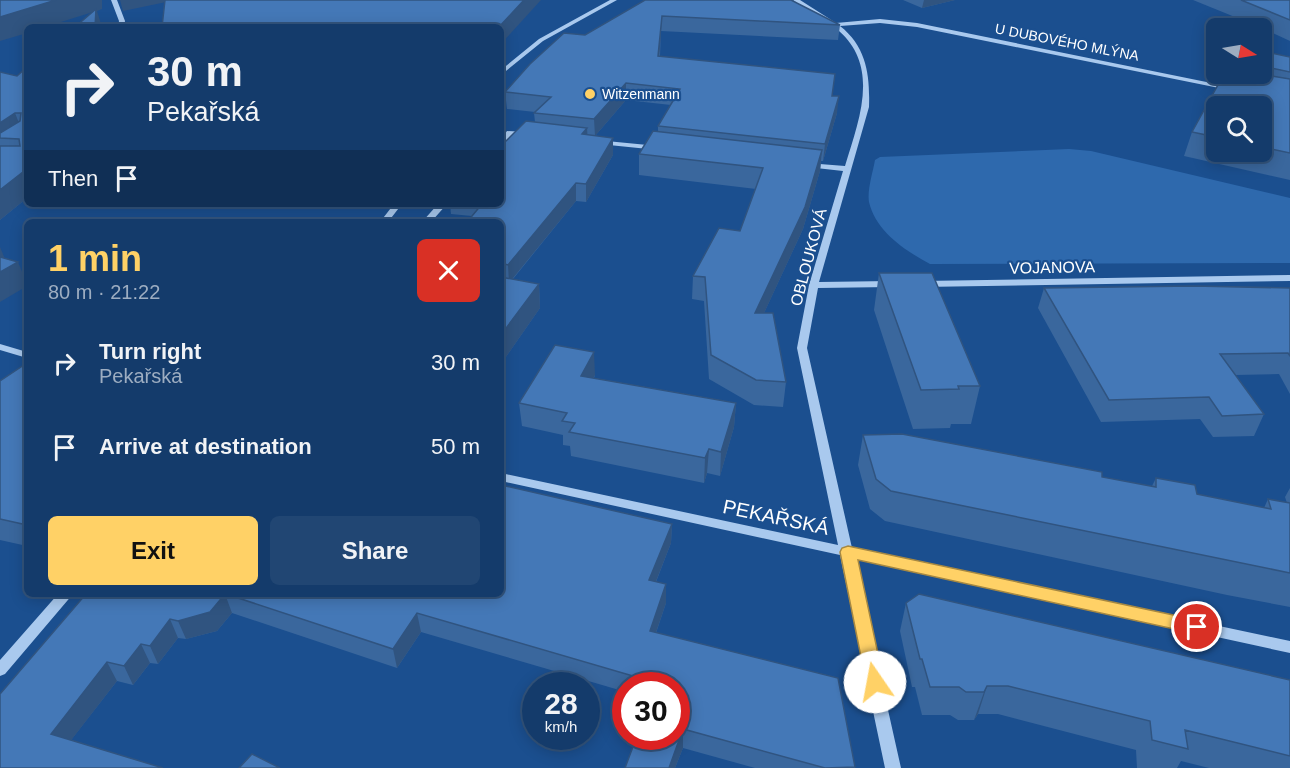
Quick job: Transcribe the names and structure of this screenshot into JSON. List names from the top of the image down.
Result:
{
  "streets": {
    "street": [
      "U DUBOVÉHO MLÝNA",
      "OBLOUKOVÁ",
      "VOJANOVA",
      "PEKAŘSKÁ"
    ]
  },
  "crossings": [
    ["U DUBOVÉHO MLÝNA", "OBLOUKOVÁ"],
    ["OBLOUKOVÁ", "PEKAŘSKÁ"]
  ],
  "places": ["Witzenmann"],
  "north": "right",
  "page": {
    "turn": ["30 m", "Pekařská"],
    "then": "Then",
    "heading": ["1 min", "80 m · 21:22"],
    "list": [
      {
        "name": "Turn right",
        "note": "Pekařská",
        "value": "30 m"
      },
      {
        "name": "Arrive at destination",
        "value": "50 m"
      }
    ],
    "buttons": ["Exit", "Share"],
    "speed": "28 km/h",
    "limit": "30"
  }
}
